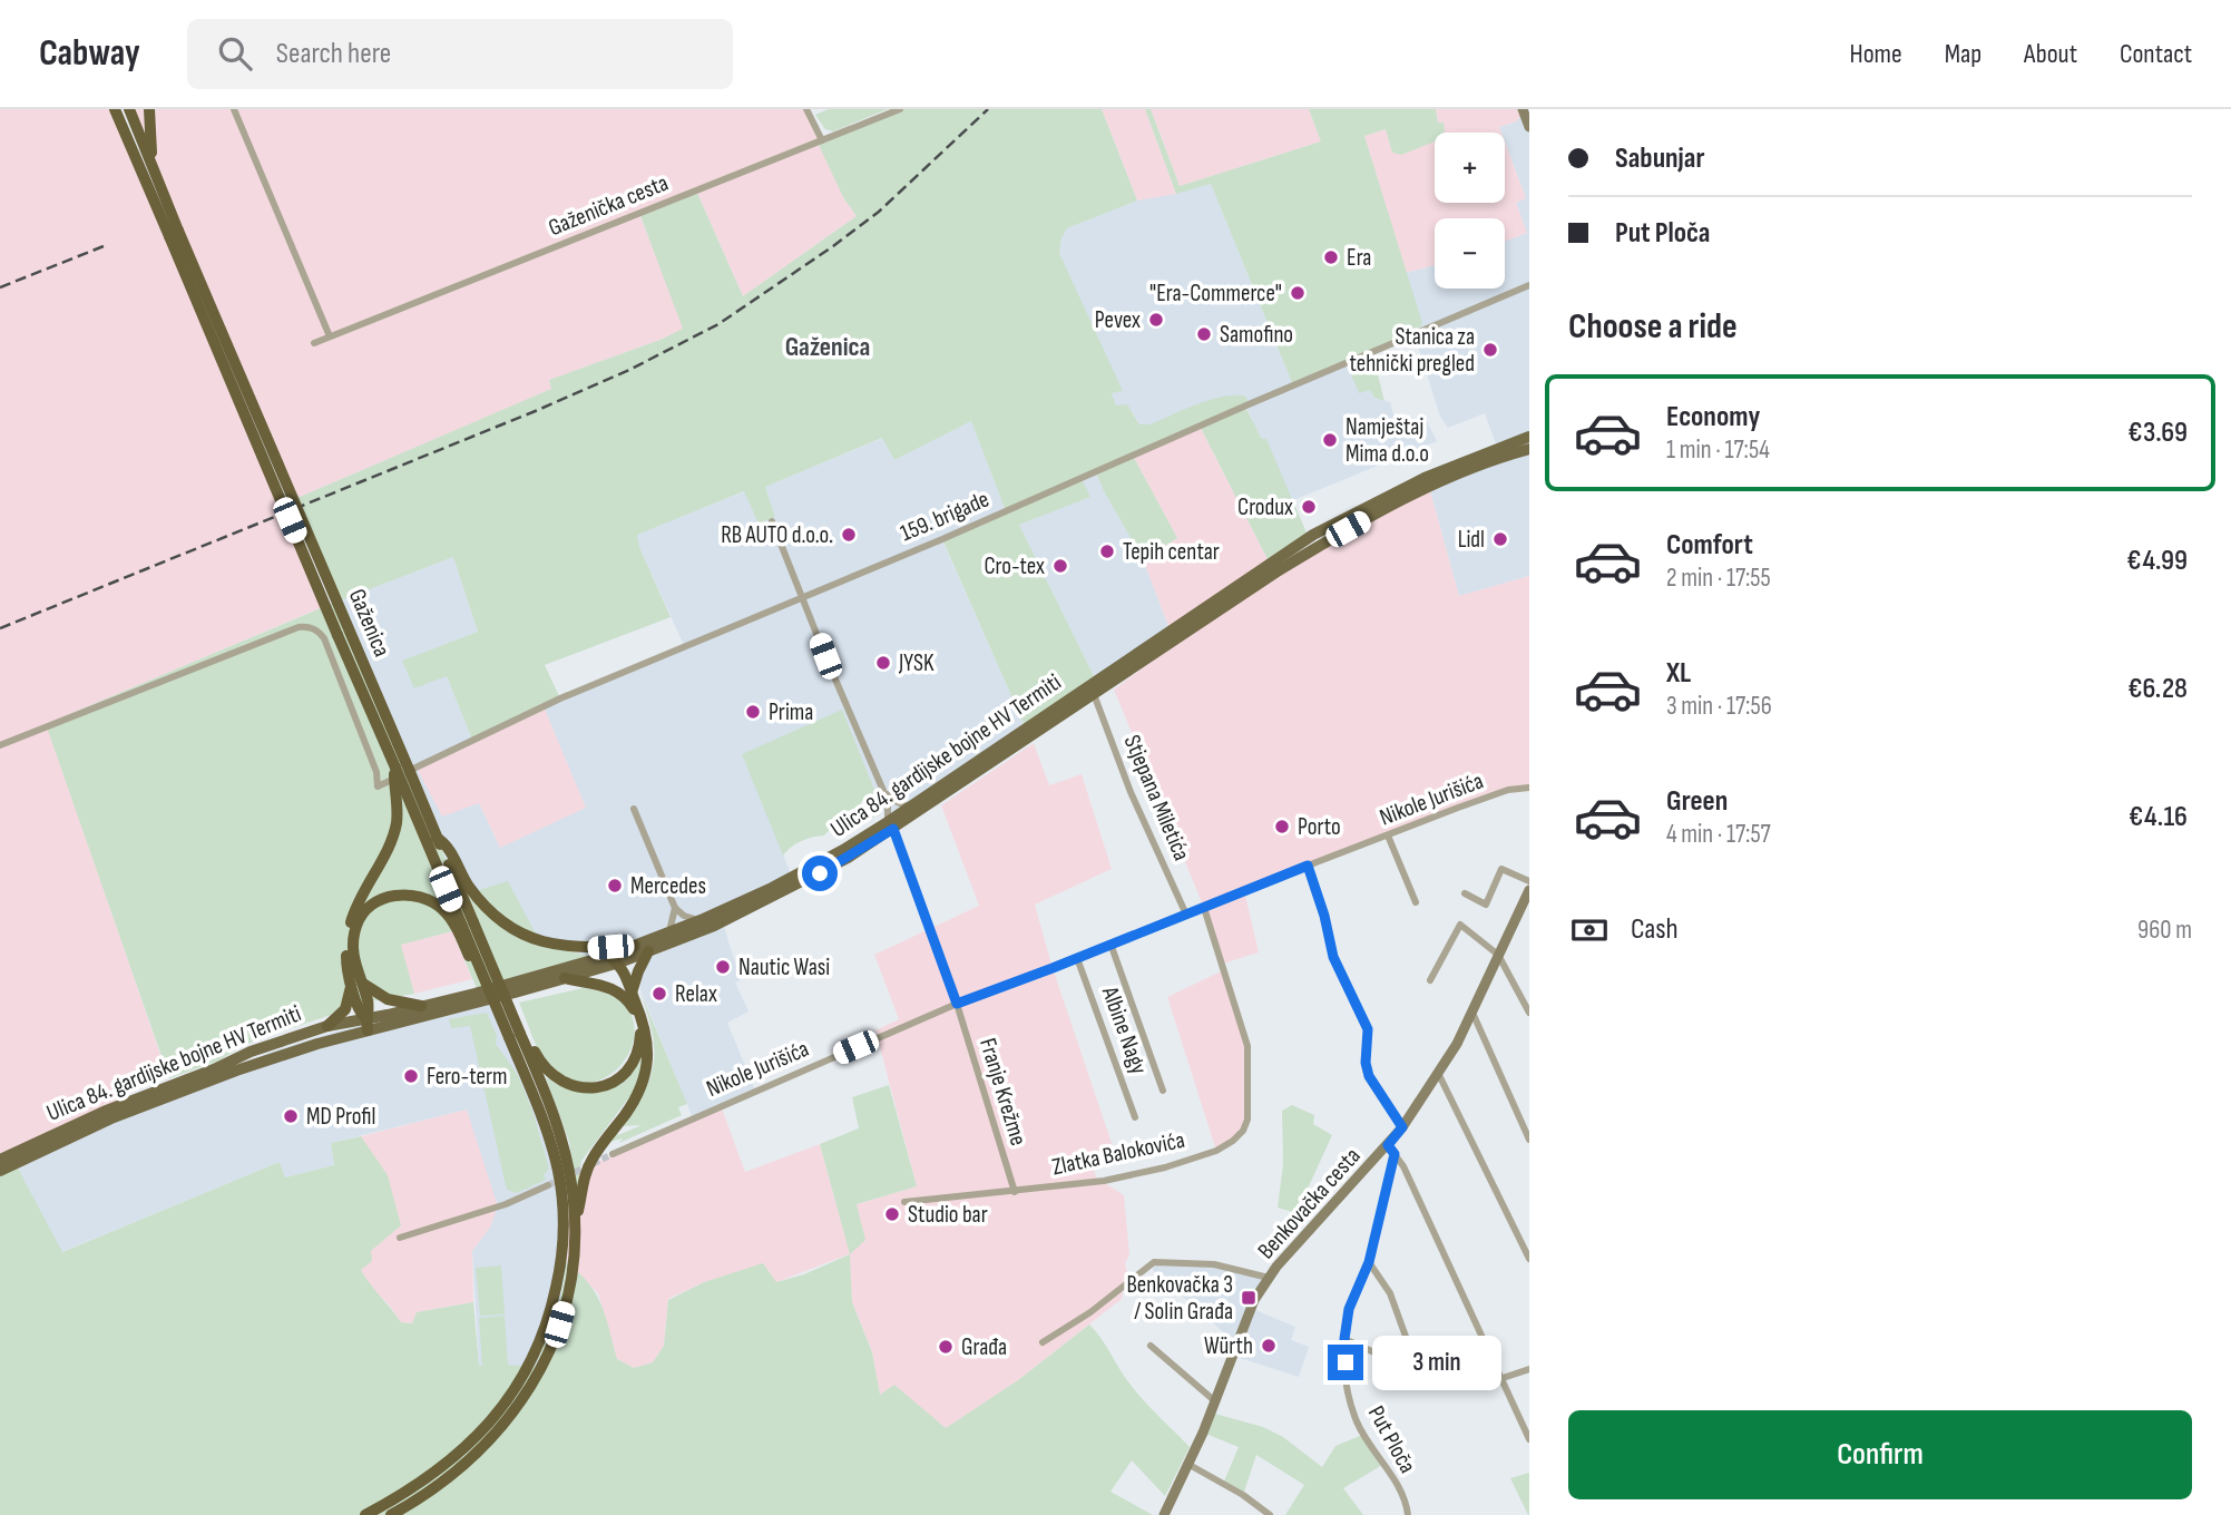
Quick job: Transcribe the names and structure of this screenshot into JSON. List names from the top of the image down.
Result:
{
  "streets": {
    "highway": ["Gaženica"],
    "main road": ["Ulica 84. gardijske bojne HV Termiti", "Benkovačka cesta"],
    "street": [
      "Gaženička cesta",
      "159. brigade",
      "Stjepana Miletića",
      "Nikole Jurišića",
      "Albine Nagy",
      "Franje Krežme",
      "Zlatka Balokovića",
      "Put Ploča"
    ]
  },
  "crossings": [
    ["159. brigade", "Franje Krežme"],
    ["Ulica 84. gardijske bojne HV Termiti", "Stjepana Miletića"],
    ["Ulica 84. gardijske bojne HV Termiti", "Franje Krežme"],
    ["Stjepana Miletića", "Nikole Jurišića"],
    ["Nikole Jurišića", "Albine Nagy"],
    ["Nikole Jurišića", "Franje Krežme"],
    ["Nikole Jurišića", "Zlatka Balokovića"],
    ["Franje Krežme", "Zlatka Balokovića"],
    ["Benkovačka cesta", "Put Ploča"]
  ],
  "districts": ["Gaženica"],
  "places": {
    "other": [
      "Era",
      "\"Era-Commerce\"",
      "Pevex",
      "Samofino",
      "Stanica za tehnički pregled",
      "Namještaj Mima d.o.o",
      "Crodux",
      "RB AUTO d.o.o.",
      "Lidl",
      "Tepih centar",
      "Cro-tex",
      "JYSK",
      "Prima",
      "Porto",
      "Mercedes",
      "Nautic Wasi",
      "Relax",
      "Fero-term",
      "MD Profil",
      "Studio bar",
      "Würth",
      "Građa"
    ],
    "transit": ["Benkovačka 3 / Solin Građa"]
  },
  "page": {
    "header": "Cabway",
    "search": "Search here",
    "nav": [
      "Home",
      "Map",
      "About",
      "Contact"
    ],
    "banner": ["Sabunjar", "Put Ploča"],
    "map_buttons": ["+", "−"],
    "heading": "Choose a ride",
    "list": [
      {
        "name": "Economy",
        "note": "1 min · 17:54",
        "value": "€3.69"
      },
      {
        "name": "Comfort",
        "note": "2 min · 17:55",
        "value": "€4.99"
      },
      {
        "name": "XL",
        "note": "3 min · 17:56",
        "value": "€6.28"
      },
      {
        "name": "Green",
        "note": "4 min · 17:57",
        "value": "€4.16"
      }
    ],
    "pay": ["Cash", "960 m"],
    "bubble": "3 min",
    "buttons": "Confirm"
  }
}
